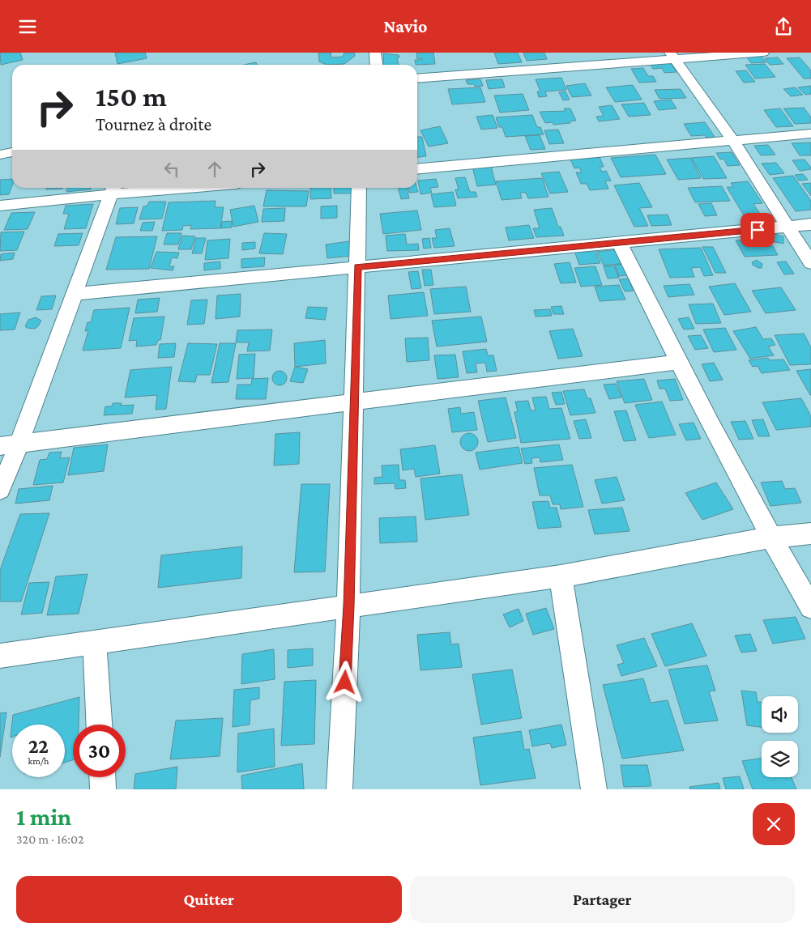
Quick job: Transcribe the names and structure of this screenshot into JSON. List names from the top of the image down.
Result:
{
  "page": {
    "header": "Navio",
    "turn": ["150 m", "Tournez à droite"],
    "speed": "22 km/h",
    "limit": "30",
    "heading": ["1 min", "320 m · 16:02"],
    "buttons": ["Quitter", "Partager"]
  }
}
